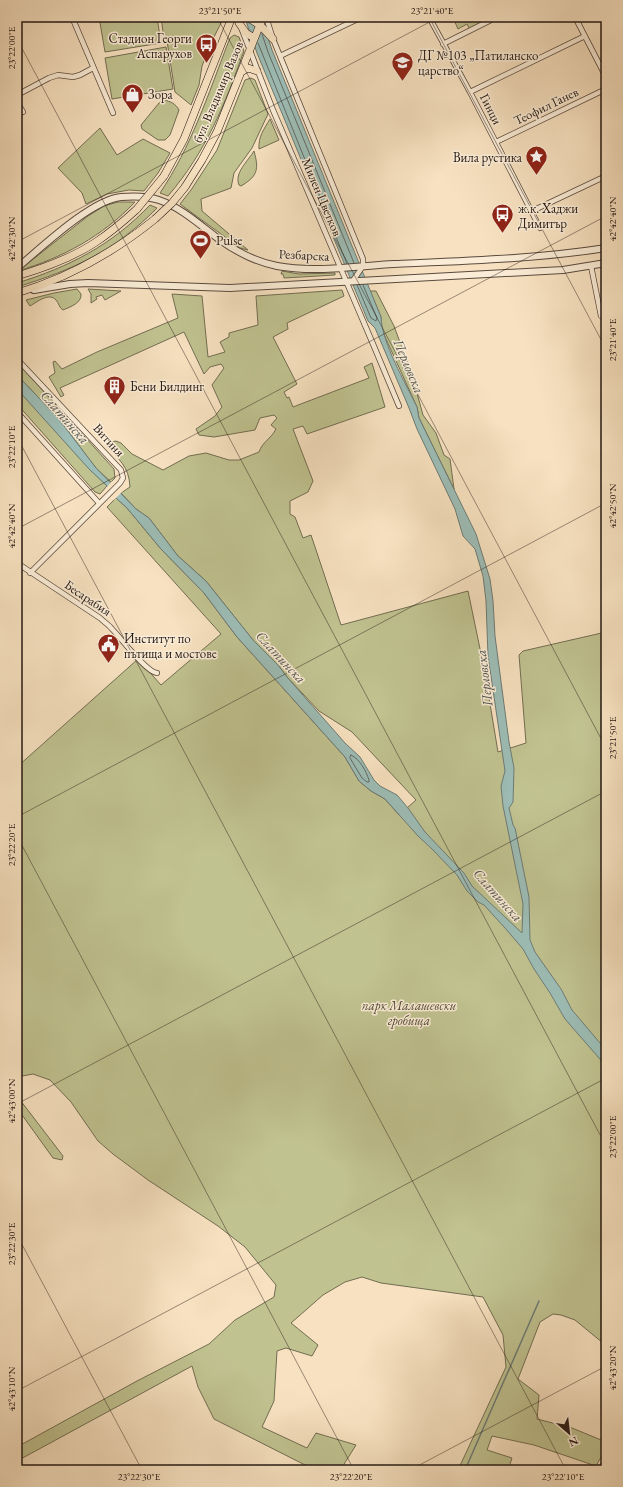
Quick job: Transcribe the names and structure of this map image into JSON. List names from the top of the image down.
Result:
{
  "streets": {
    "main road": ["бул. Владимир Вазов"],
    "street": [
      "Теофил Ганев",
      "Гинци",
      "Милен Цветков",
      "Резбарска",
      "Витиня",
      "Бесарабия"
    ]
  },
  "crossings": [
    ["бул. Владимир Вазов", "Милен Цветков"],
    ["бул. Владимир Вазов", "Резбарска"],
    ["Теофил Ганев", "Гинци"],
    ["Милен Цветков", "Резбарска"],
    ["Витиня", "Бесарабия"]
  ],
  "water": ["Перловска", "Слатинска"],
  "parks": ["парк Малашевски гробища"],
  "places": {
    "bus stop": ["Стадион Георги Аспарухов", "ж.к. Хаджи Димитър"],
    "school or university": ["ДГ №103 „Патиланско царство“"],
    "shop": ["Зора"],
    "place": ["Вила рустика"],
    "sports": ["Pulse"],
    "building": ["Бени Билдинг"],
    "public building": ["Институт по пътища и мостове"]
  },
  "north": "bottom right",
  "coordinates": [
    "23°21'50\"E",
    "23°21'40\"E",
    "23°22'00\"E",
    "42°42'40\"N",
    "42°42'30\"N",
    "23°22'10\"E",
    "42°42'50\"N",
    "23°22'20\"E",
    "42°43'00\"N",
    "23°22'30\"E",
    "42°43'20\"N",
    "42°43'10\"N"
  ]
}
